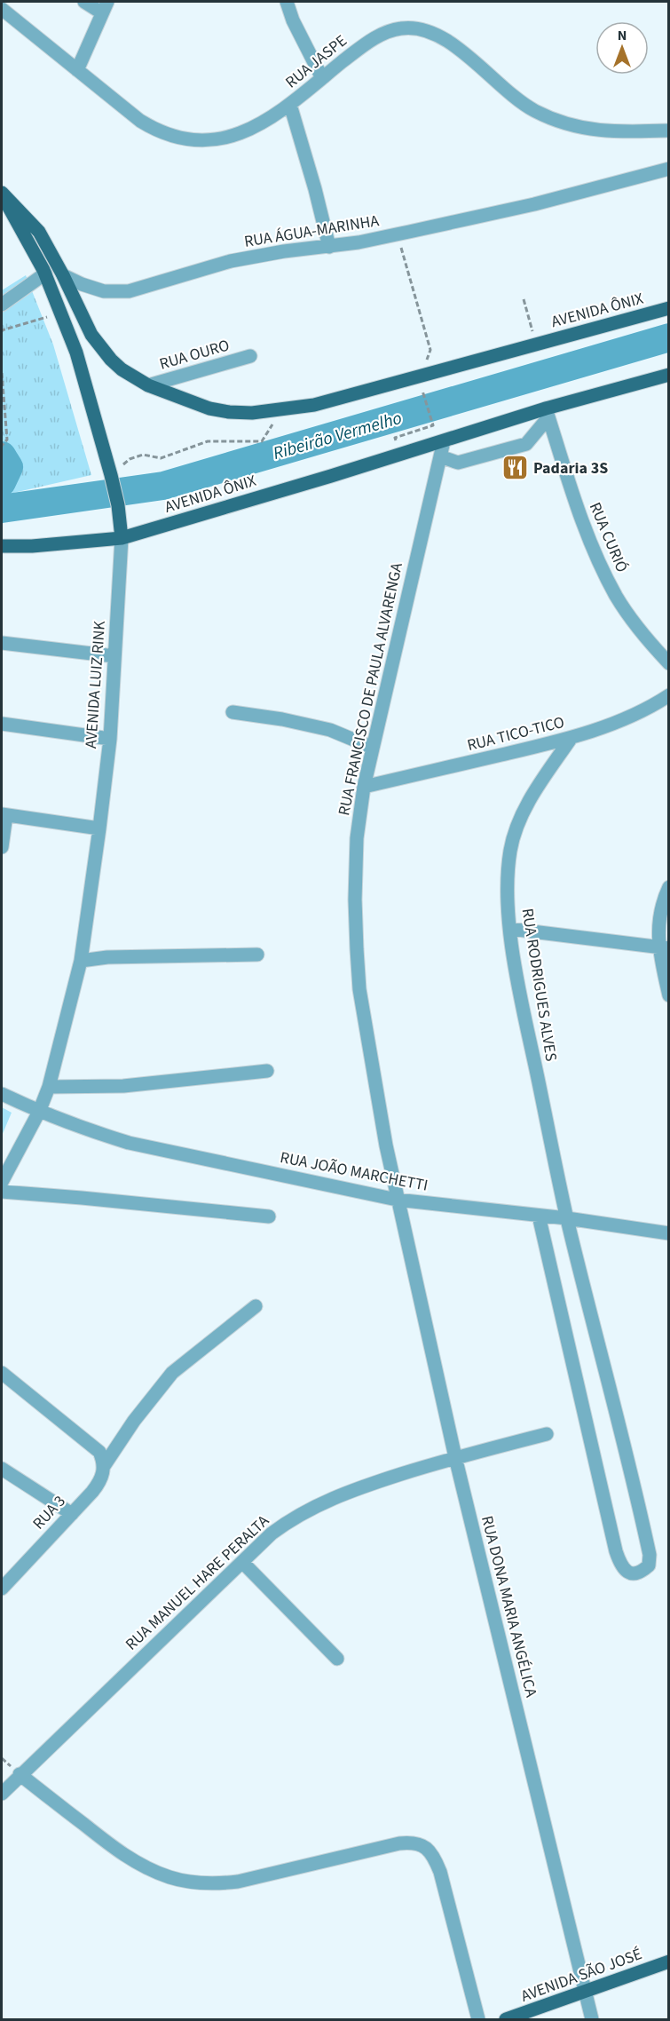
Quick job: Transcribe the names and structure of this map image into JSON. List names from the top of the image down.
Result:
{
  "streets": {
    "main road": ["AVENIDA ÔNIX", "AVENIDA LUIZ RINK", "AVENIDA SÃO JOSÉ"],
    "street": [
      "RUA JASPE",
      "RUA ÁGUA-MARINHA",
      "RUA OURO",
      "RUA CURIÓ",
      "RUA FRANCISCO DE PAULA ALVARENGA",
      "RUA TICO-TICO",
      "RUA RODRIGUES ALVES",
      "RUA JOÃO MARCHETTI",
      "RUA 3",
      "RUA MANUEL HARE PERALTA",
      "RUA DONA MARIA ANGÉLICA"
    ]
  },
  "crossings": [
    ["RUA ÁGUA-MARINHA", "AVENIDA ÔNIX"],
    ["AVENIDA ÔNIX", "RUA OURO"],
    ["AVENIDA ÔNIX", "RUA CURIÓ"],
    ["AVENIDA ÔNIX", "AVENIDA LUIZ RINK"],
    ["AVENIDA ÔNIX", "RUA FRANCISCO DE PAULA ALVARENGA"],
    ["AVENIDA LUIZ RINK", "RUA JOÃO MARCHETTI"],
    ["RUA FRANCISCO DE PAULA ALVARENGA", "RUA TICO-TICO"],
    ["RUA FRANCISCO DE PAULA ALVARENGA", "RUA JOÃO MARCHETTI"],
    ["RUA FRANCISCO DE PAULA ALVARENGA", "RUA DONA MARIA ANGÉLICA"],
    ["RUA TICO-TICO", "RUA RODRIGUES ALVES"],
    ["RUA RODRIGUES ALVES", "RUA JOÃO MARCHETTI"],
    ["RUA JOÃO MARCHETTI", "RUA DONA MARIA ANGÉLICA"],
    ["RUA MANUEL HARE PERALTA", "RUA DONA MARIA ANGÉLICA"],
    ["RUA DONA MARIA ANGÉLICA", "AVENIDA SÃO JOSÉ"]
  ],
  "water": ["Ribeirão Vermelho"],
  "places": {
    "restaurant": ["Padaria 3S"]
  },
  "north": "top"
}
